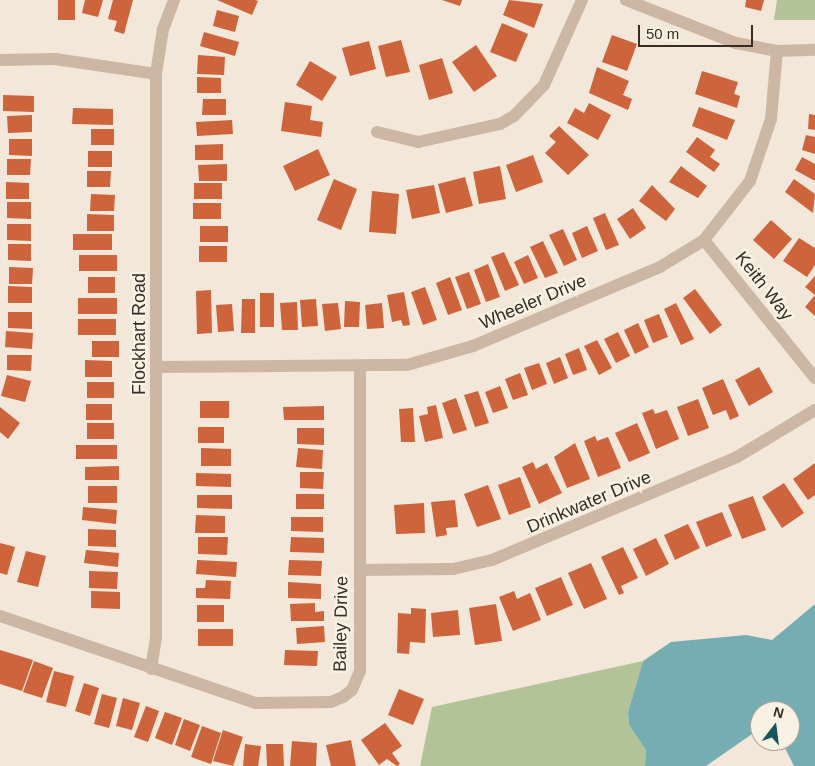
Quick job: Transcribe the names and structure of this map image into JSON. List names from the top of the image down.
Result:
{
  "streets": {
    "street": [
      "Keith Way",
      "Wheeler Drive",
      "Flockhart Road",
      "Drinkwater Drive",
      "Bailey Drive"
    ]
  },
  "crossings": [
    ["Keith Way", "Wheeler Drive"],
    ["Wheeler Drive", "Flockhart Road"],
    ["Wheeler Drive", "Bailey Drive"],
    ["Flockhart Road", "Bailey Drive"],
    ["Drinkwater Drive", "Bailey Drive"]
  ],
  "scale_bar": "50 m",
  "north": "top"
}
